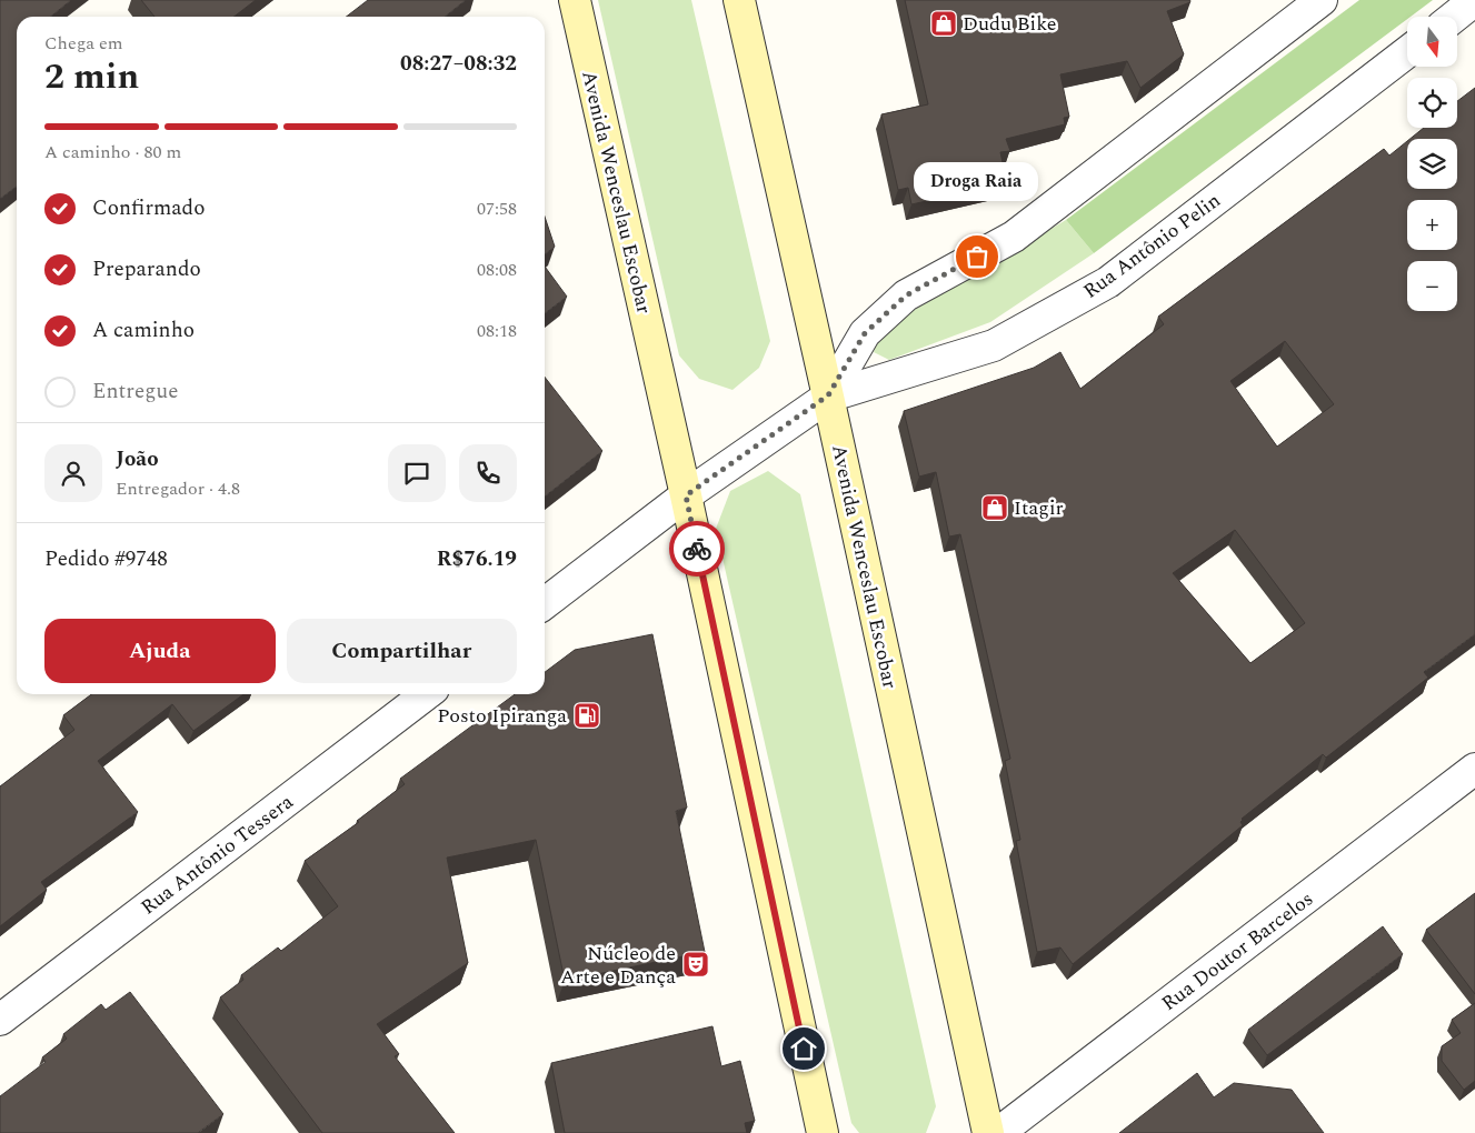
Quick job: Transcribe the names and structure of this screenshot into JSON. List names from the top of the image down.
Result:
{
  "streets": {
    "main road": ["Avenida Wenceslau Escobar"],
    "street": ["Rua Antônio Pelin", "Rua Antônio Tessera", "Rua Doutor Barcelos"]
  },
  "crossings": [
    ["Avenida Wenceslau Escobar", "Rua Antônio Pelin"]
  ],
  "places": {
    "shop": ["Dudu Bike", "Itagir"],
    "other": ["Droga Raia"],
    "fuel station": ["Posto Ipiranga"],
    "theatre": ["Núcleo de Arte e Dança"]
  },
  "north": "bottom",
  "page": {
    "map_buttons": ["+", "−"],
    "heading": ["2 min", "Chega em", "08:27–08:32"],
    "panel": [
      "João",
      "Entregador · 4.8",
      "Pedido #9748",
      "R$76.19"
    ],
    "bar": "A caminho · 80 m",
    "bubble": "Droga Raia",
    "list": [
      ["Confirmado", "07:58"],
      ["Preparando", "08:08"],
      ["A caminho", "08:18"],
      "Entregue"
    ],
    "buttons": ["Ajuda", "Compartilhar"]
  }
}
